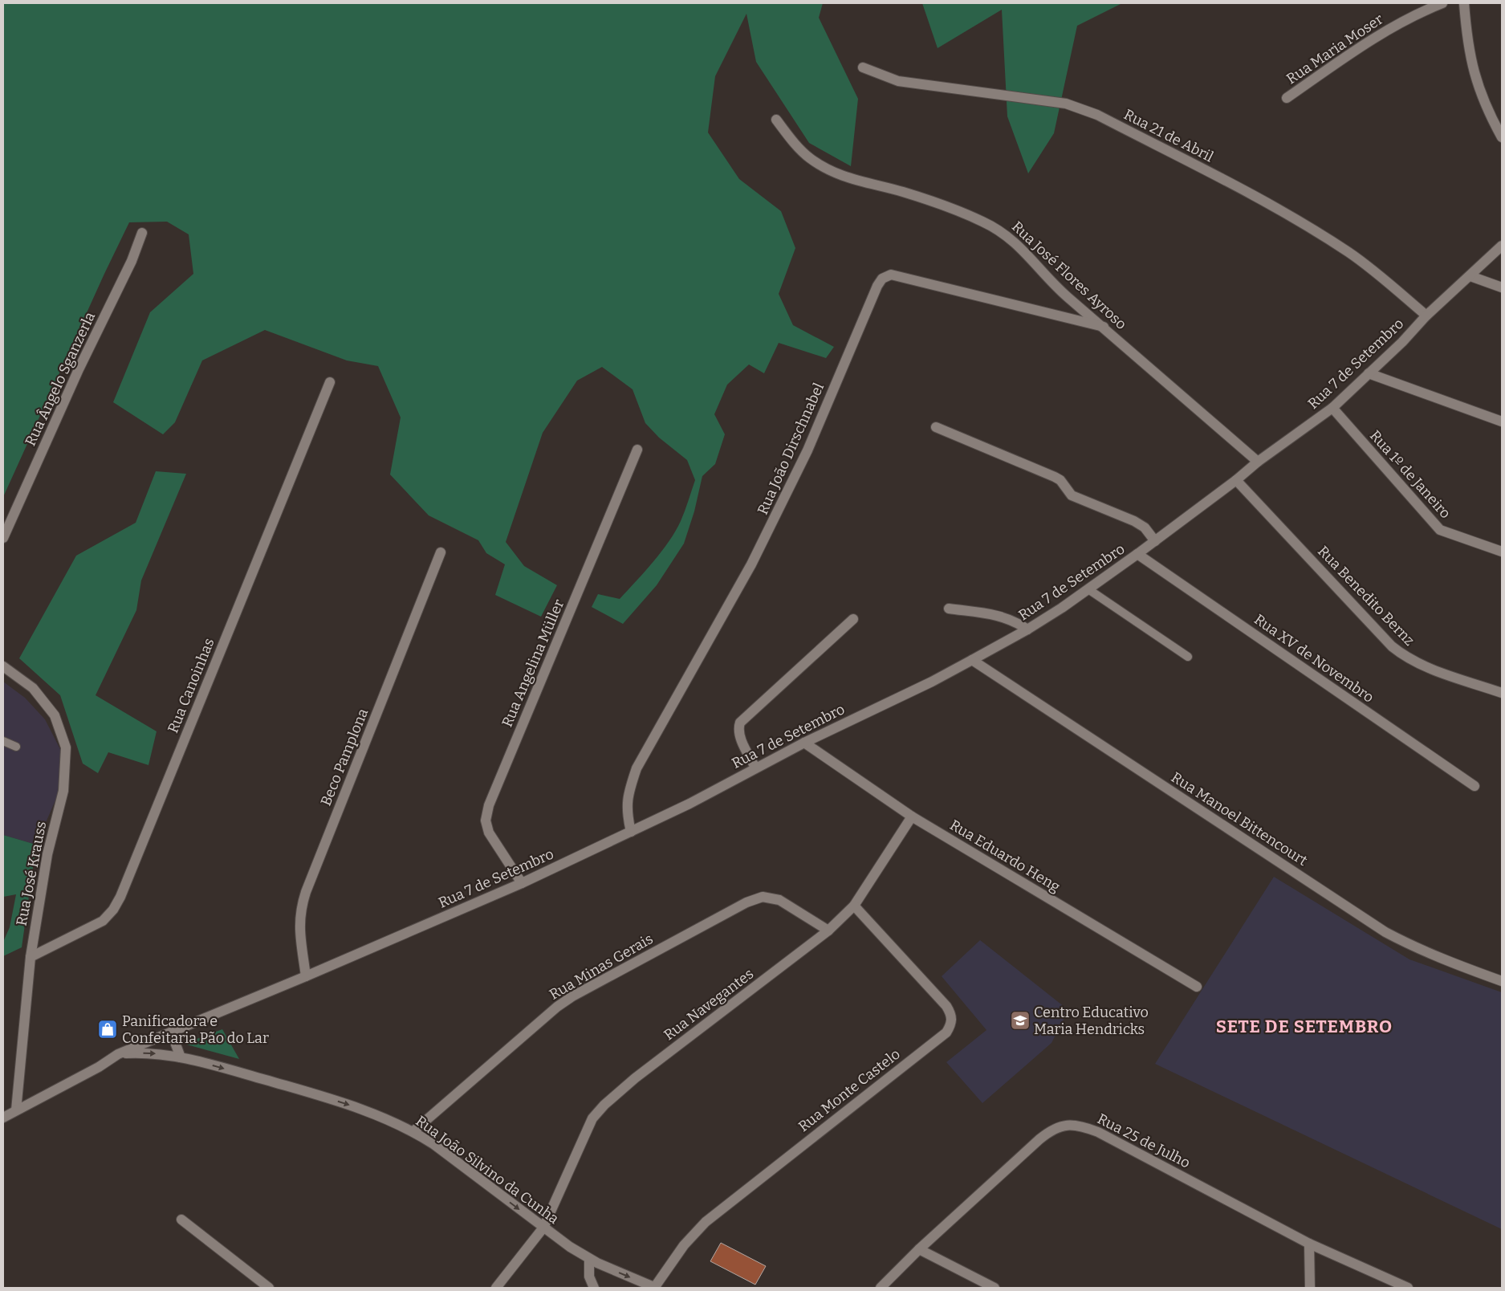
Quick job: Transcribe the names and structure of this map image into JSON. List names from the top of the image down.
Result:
{
  "streets": {
    "street": [
      "Rua Maria Moser",
      "Rua 21 de Abril",
      "Rua José Flores Ayroso",
      "Rua 7 de Setembro",
      "Rua Ângelo Sganzerla",
      "Rua João Dirschnabel",
      "Rua 1º de Janeiro",
      "Rua Benedito Bernz",
      "Rua XV de Novembro",
      "Rua Angelina Müller",
      "Rua Canoinhas",
      "Beco Pamplona",
      "Rua Manoel Bittencourt",
      "Rua Eduardo Heng",
      "Rua José Krauss",
      "Rua Minas Gerais",
      "Rua Navegantes",
      "Rua Monte Castelo",
      "Rua 25 de Julho",
      "Rua João Silvino da Cunha"
    ]
  },
  "crossings": [
    ["Rua 21 de Abril", "Rua 7 de Setembro"],
    ["Rua José Flores Ayroso", "Rua 7 de Setembro"],
    ["Rua José Flores Ayroso", "Rua João Dirschnabel"],
    ["Rua 7 de Setembro", "Rua João Dirschnabel"],
    ["Rua 7 de Setembro", "Rua 1º de Janeiro"],
    ["Rua 7 de Setembro", "Rua Benedito Bernz"],
    ["Rua 7 de Setembro", "Rua XV de Novembro"],
    ["Rua 7 de Setembro", "Rua Angelina Müller"],
    ["Rua 7 de Setembro", "Beco Pamplona"],
    ["Rua 7 de Setembro", "Rua Manoel Bittencourt"],
    ["Rua 7 de Setembro", "Rua Eduardo Heng"],
    ["Rua 7 de Setembro", "Rua José Krauss"],
    ["Rua 7 de Setembro", "Rua João Silvino da Cunha"],
    ["Rua Canoinhas", "Rua José Krauss"],
    ["Rua Eduardo Heng", "Rua Navegantes"],
    ["Rua Minas Gerais", "Rua Navegantes"],
    ["Rua Minas Gerais", "Rua João Silvino da Cunha"],
    ["Rua Navegantes", "Rua Monte Castelo"],
    ["Rua Navegantes", "Rua João Silvino da Cunha"],
    ["Rua Monte Castelo", "Rua João Silvino da Cunha"]
  ],
  "one_way": ["Rua João Silvino da Cunha"],
  "districts": ["SETE DE SETEMBRO"],
  "places": {
    "school or university": ["Centro Educativo Maria Hendricks"],
    "shop": ["Panificadora e Confeitaria Pão do Lar"]
  }
}
